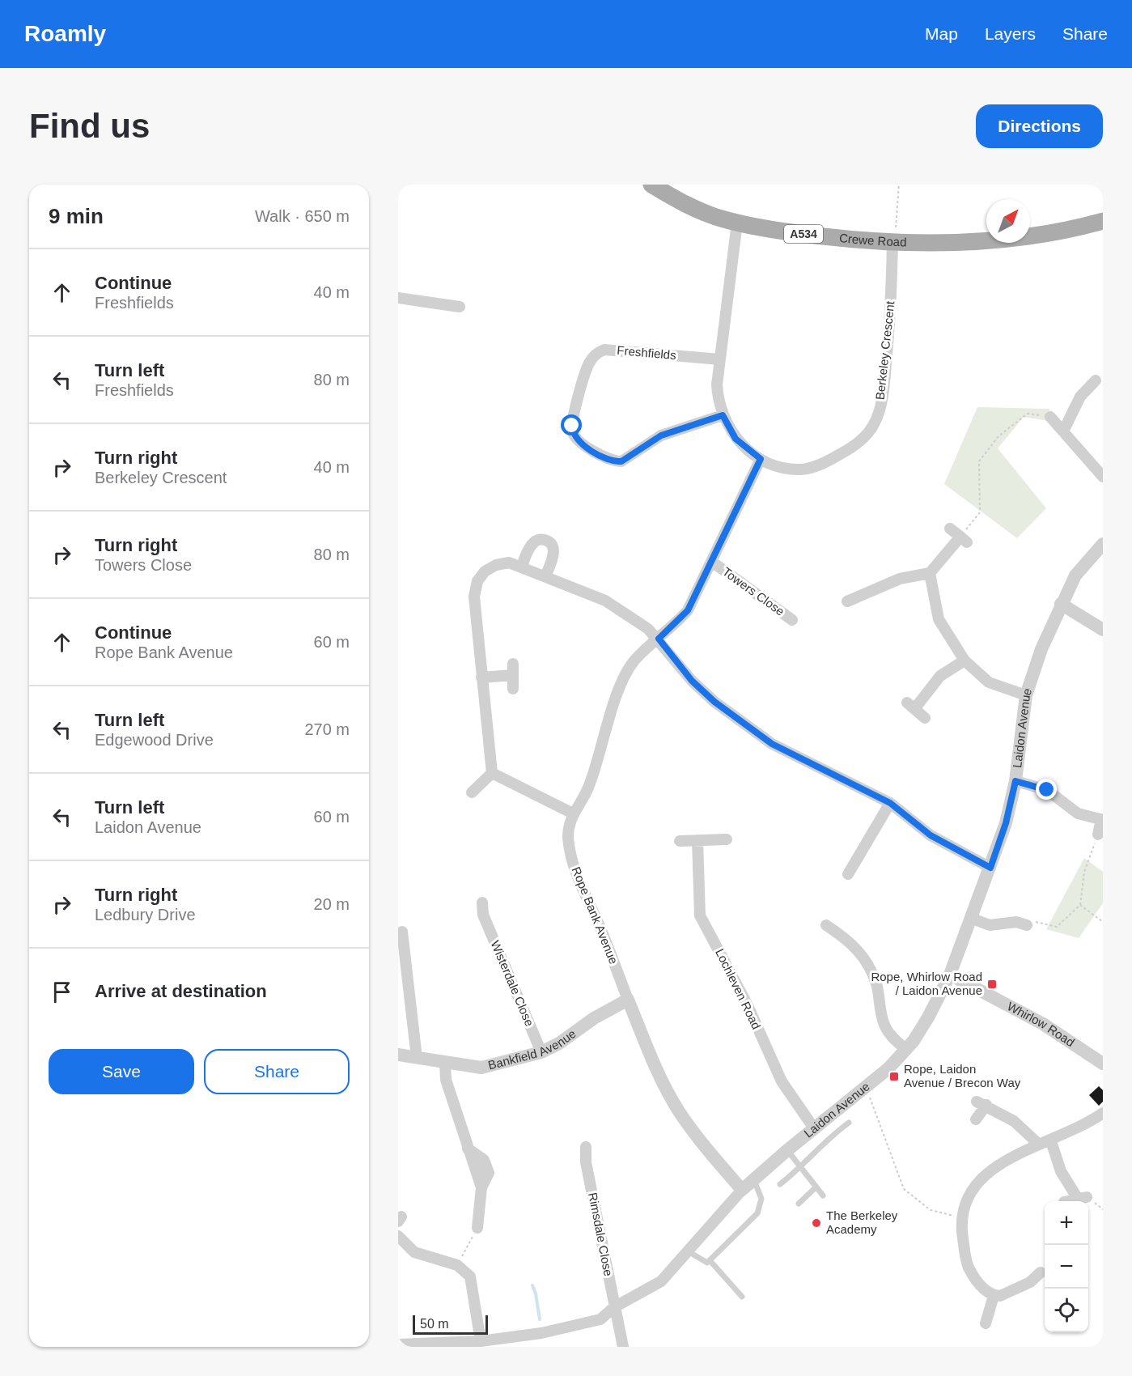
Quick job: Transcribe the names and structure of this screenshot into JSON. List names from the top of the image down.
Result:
{
  "streets": {
    "main road": ["A534", "Crewe Road"],
    "street": [
      "Berkeley Crescent",
      "Freshfields",
      "Towers Close",
      "Laidon Avenue",
      "Rope Bank Avenue",
      "Wisterdale Close",
      "Lochleven Road",
      "Whirlow Road",
      "Bankfield Avenue",
      "Rimsdale Close"
    ]
  },
  "crossings": [
    ["Crewe Road", "Berkeley Crescent"],
    ["Berkeley Crescent", "Freshfields"],
    ["Berkeley Crescent", "Towers Close"],
    ["Towers Close", "Rope Bank Avenue"],
    ["Laidon Avenue", "Rope Bank Avenue"],
    ["Laidon Avenue", "Lochleven Road"],
    ["Laidon Avenue", "Whirlow Road"],
    ["Laidon Avenue", "Rimsdale Close"],
    ["Rope Bank Avenue", "Bankfield Avenue"],
    ["Wisterdale Close", "Bankfield Avenue"]
  ],
  "places": {
    "transit": ["Rope, Whirlow Road / Laidon Avenue", "Rope, Laidon Avenue / Brecon Way"],
    "other": ["The Berkeley Academy"]
  },
  "scale_bar": "50 m",
  "north": "top right",
  "page": {
    "header": "Roamly",
    "nav": ["Map", "Layers", "Share"],
    "buttons": [
      "Directions",
      ["Save", "Share"]
    ],
    "title": "Find us",
    "heading": ["9 min", "Walk · 650 m"],
    "list": [
      ["Continue", "Freshfields", "40 m"],
      ["Turn left", "Freshfields", "80 m"],
      ["Turn right", "Berkeley Crescent", "40 m"],
      ["Turn right", "Towers Close", "80 m"],
      ["Continue", "Rope Bank Avenue", "60 m"],
      ["Turn left", "Edgewood Drive", "270 m"],
      ["Turn left", "Laidon Avenue", "60 m"],
      ["Turn right", "Ledbury Drive", "20 m"],
      "Arrive at destination"
    ],
    "map_buttons": ["+", "−"],
    "scale": "50 m"
  }
}
